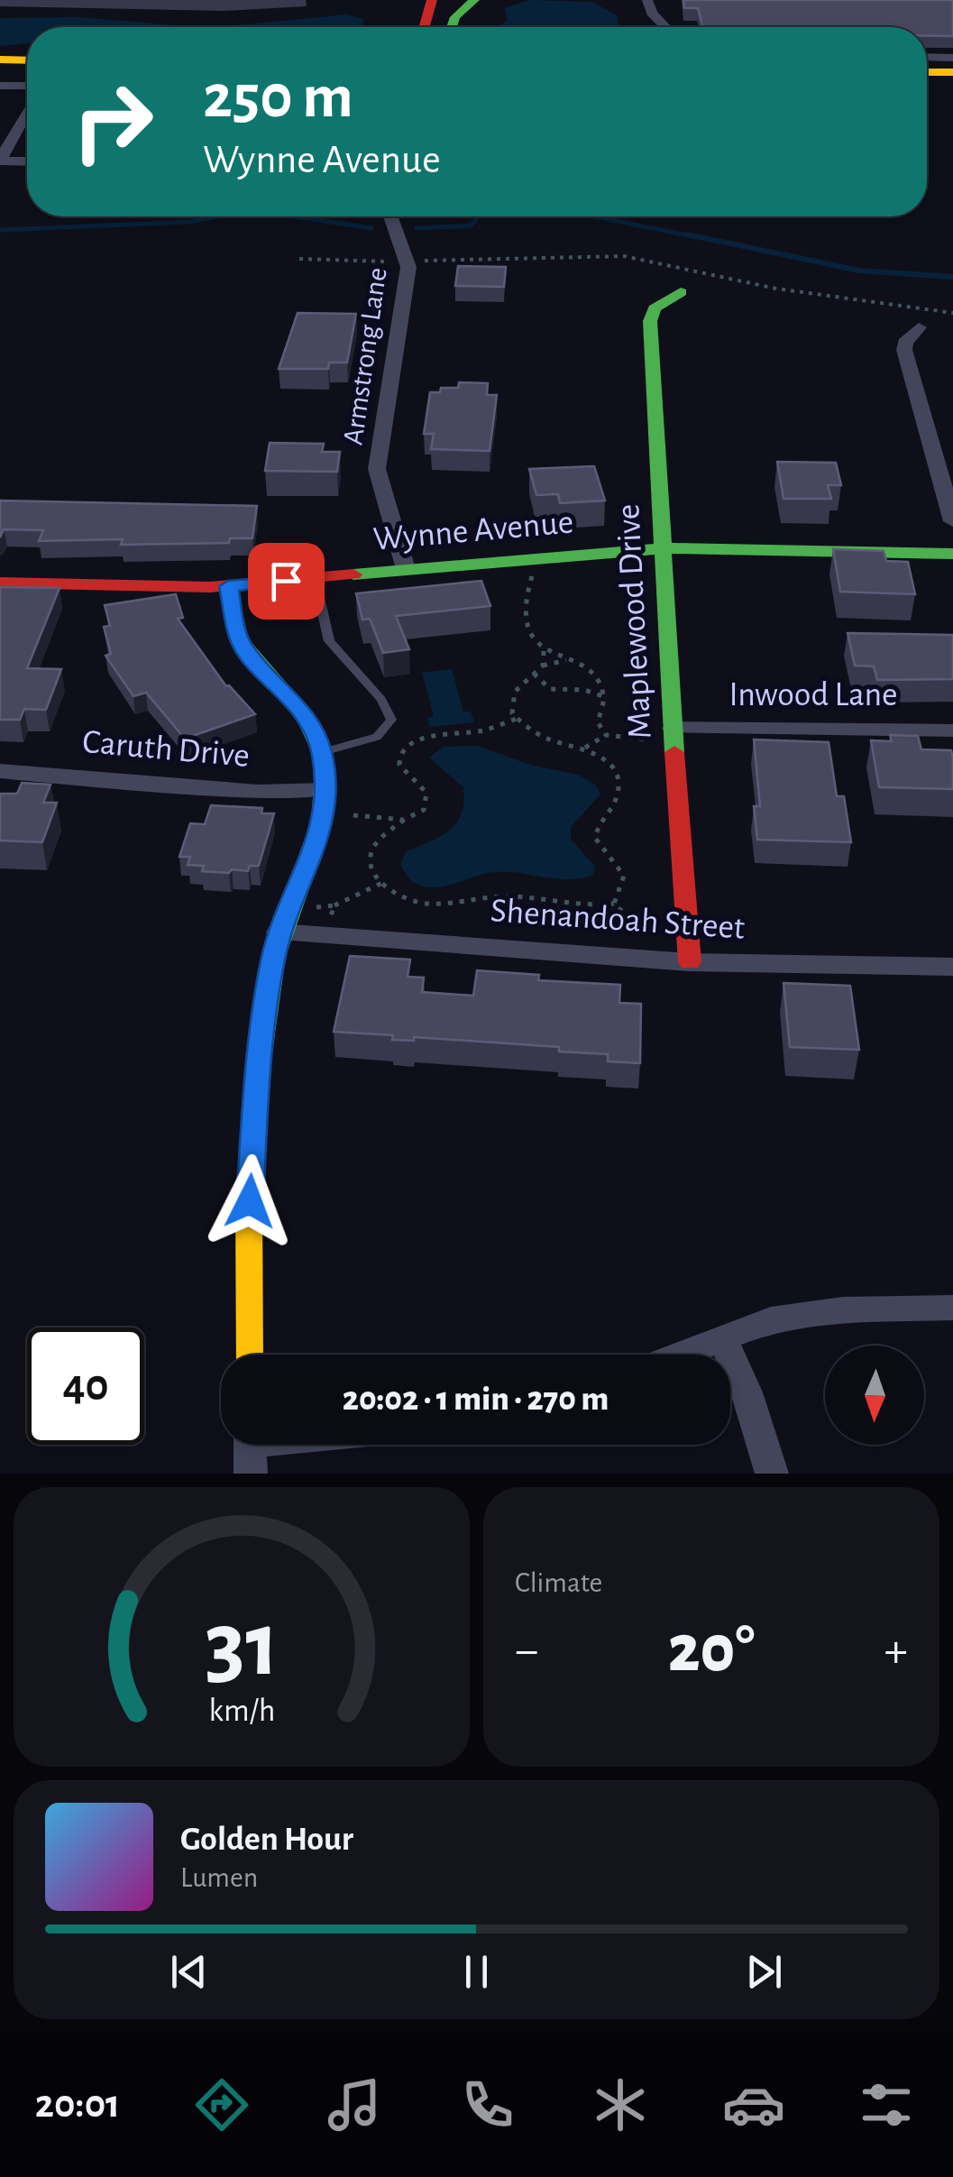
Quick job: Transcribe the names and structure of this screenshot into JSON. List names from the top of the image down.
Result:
{
  "streets": {
    "street": [
      "Armstrong Lane",
      "Wynne Avenue",
      "Maplewood Drive",
      "Inwood Lane",
      "Caruth Drive",
      "Shenandoah Street"
    ]
  },
  "crossings": [
    ["Armstrong Lane", "Wynne Avenue"],
    ["Wynne Avenue", "Maplewood Drive"],
    ["Maplewood Drive", "Inwood Lane"],
    ["Maplewood Drive", "Shenandoah Street"]
  ],
  "north": "bottom",
  "page": {
    "turn": ["250 m", "Wynne Avenue"],
    "limit": "40",
    "trip": "20:02 · 1 min · 270 m",
    "tile": "Climate",
    "heat": ["−", "20°", "+"],
    "song": ["Golden Hour", "Lumen"],
    "tabs": "20:01",
    "gauge": ["31", "km/h"]
  }
}
